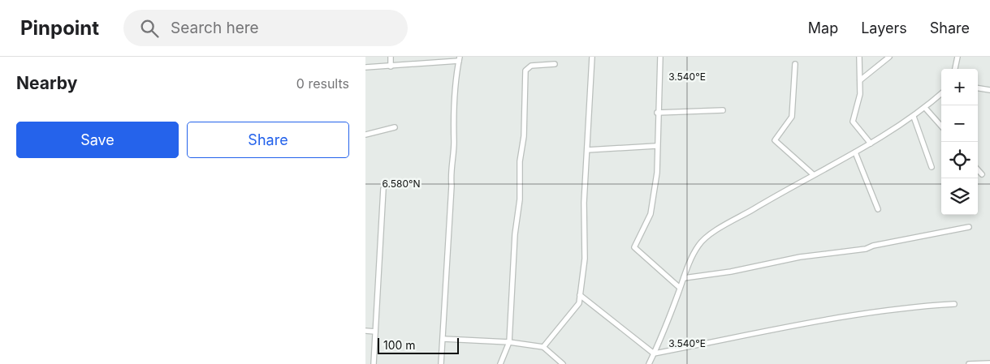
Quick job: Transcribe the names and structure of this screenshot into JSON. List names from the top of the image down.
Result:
{
  "scale_bar": "100 m",
  "page": {
    "header": "Pinpoint",
    "search": "Search here",
    "nav": ["Map", "Layers", "Share"],
    "heading": ["Nearby", "0 results"],
    "map_buttons": ["+", "−"],
    "buttons": ["Save", "Share"],
    "scale": "100 m"
  },
  "coordinates": ["3.540°E", "6.580°N"]
}
